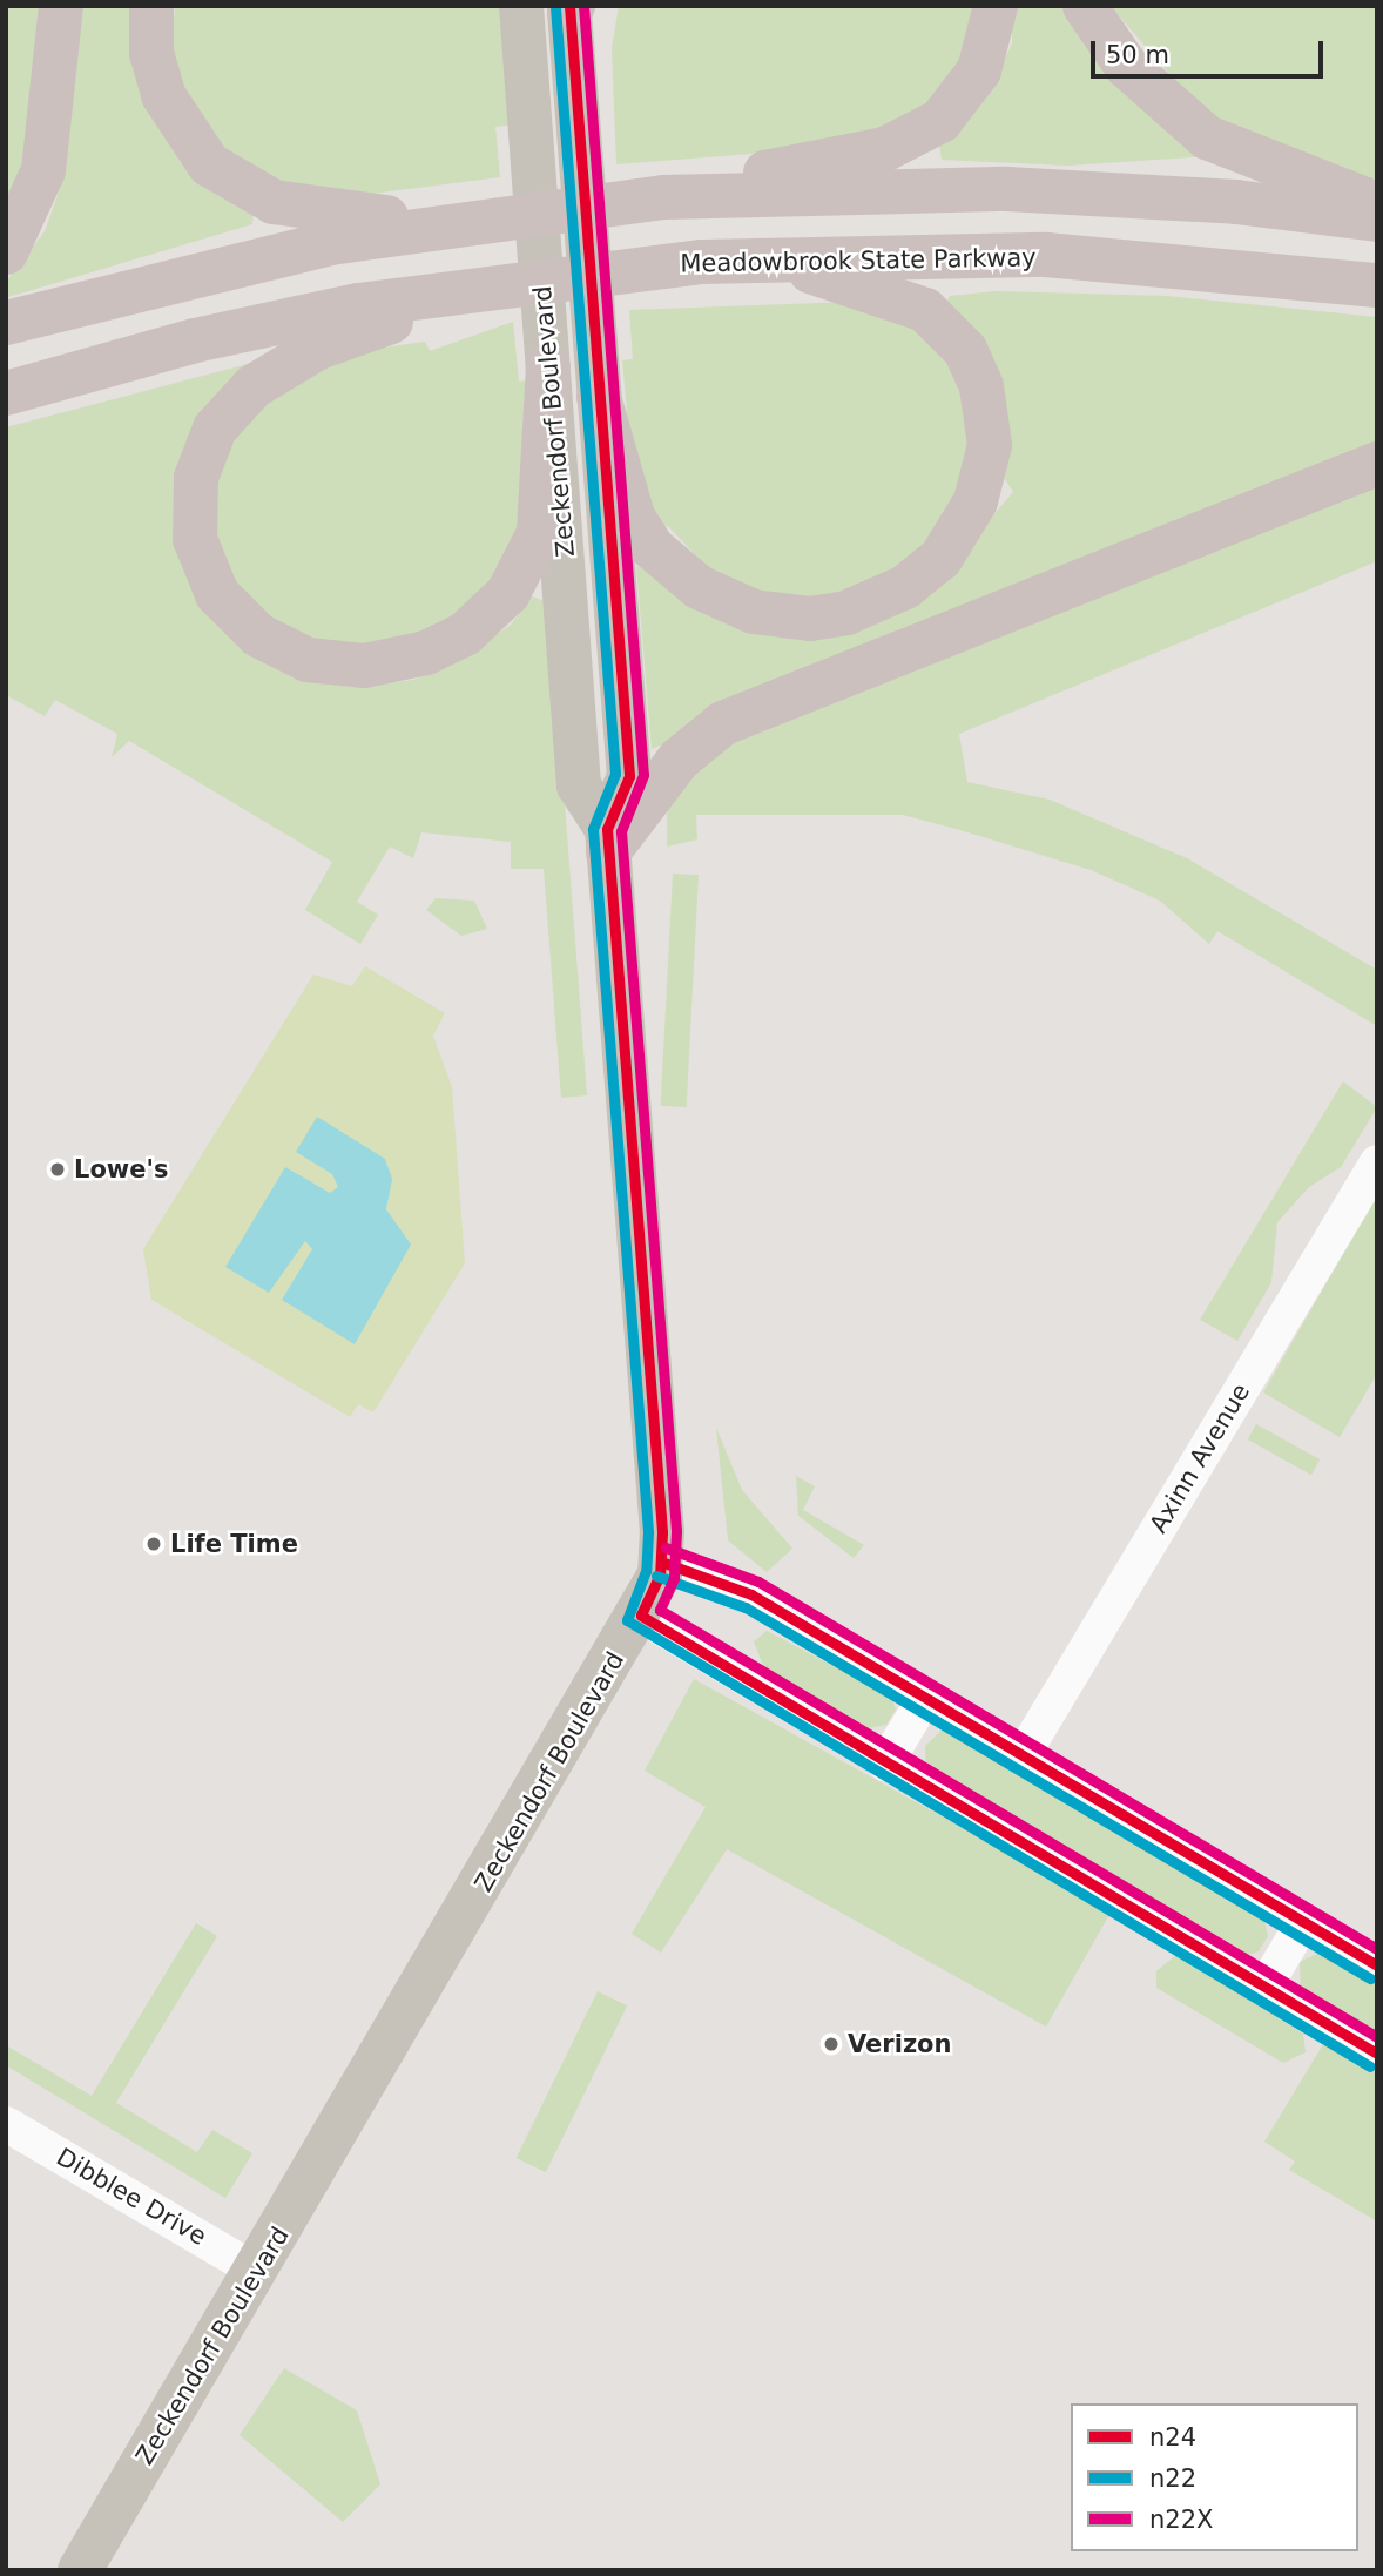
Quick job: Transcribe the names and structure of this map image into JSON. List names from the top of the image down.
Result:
{
  "streets": {
    "highway": ["Meadowbrook State Parkway"],
    "main road": ["Zeckendorf Boulevard"],
    "street": ["Axinn Avenue", "Dibblee Drive"]
  },
  "crossings": [
    ["Zeckendorf Boulevard", "Dibblee Drive"]
  ],
  "places": ["Lowe's", "Life Time", "Verizon"],
  "lines": ["transit line n24", "transit line n22X", "transit line n22"],
  "legend": ["n24", "n22", "n22X"],
  "scale_bar": "50 m"
}
